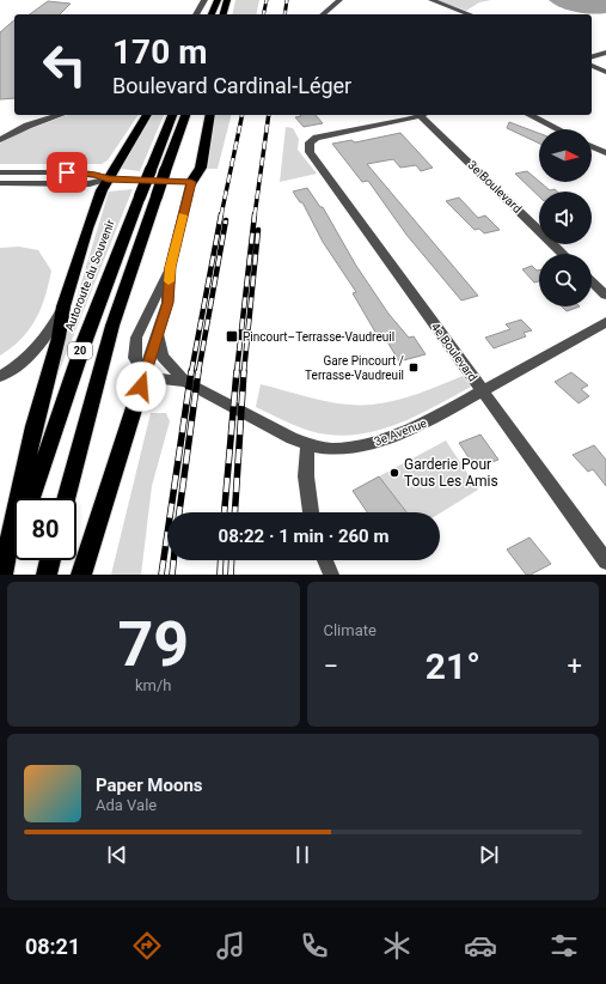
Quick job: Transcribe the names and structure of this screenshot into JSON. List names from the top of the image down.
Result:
{
  "streets": {
    "highway": ["Autoroute du Souvenir", "20"],
    "street": ["3e Boulevard", "4e Boulevard", "3e Avenue"]
  },
  "crossings": [
    ["4e Boulevard", "3e Avenue"]
  ],
  "places": {
    "transit": ["Pincourt–Terrasse-Vaudreuil", "Gare Pincourt / Terrasse-Vaudreuil"],
    "other": ["Garderie Pour Tous Les Amis"]
  },
  "north": "right",
  "page": {
    "turn": ["170 m", "Boulevard Cardinal-Léger"],
    "limit": "80",
    "trip": "08:22 · 1 min · 260 m",
    "tile": [
      ["79", "km/h"],
      "Climate"
    ],
    "heat": ["−", "21°", "+"],
    "song": ["Paper Moons", "Ada Vale"],
    "tabs": "08:21"
  }
}
